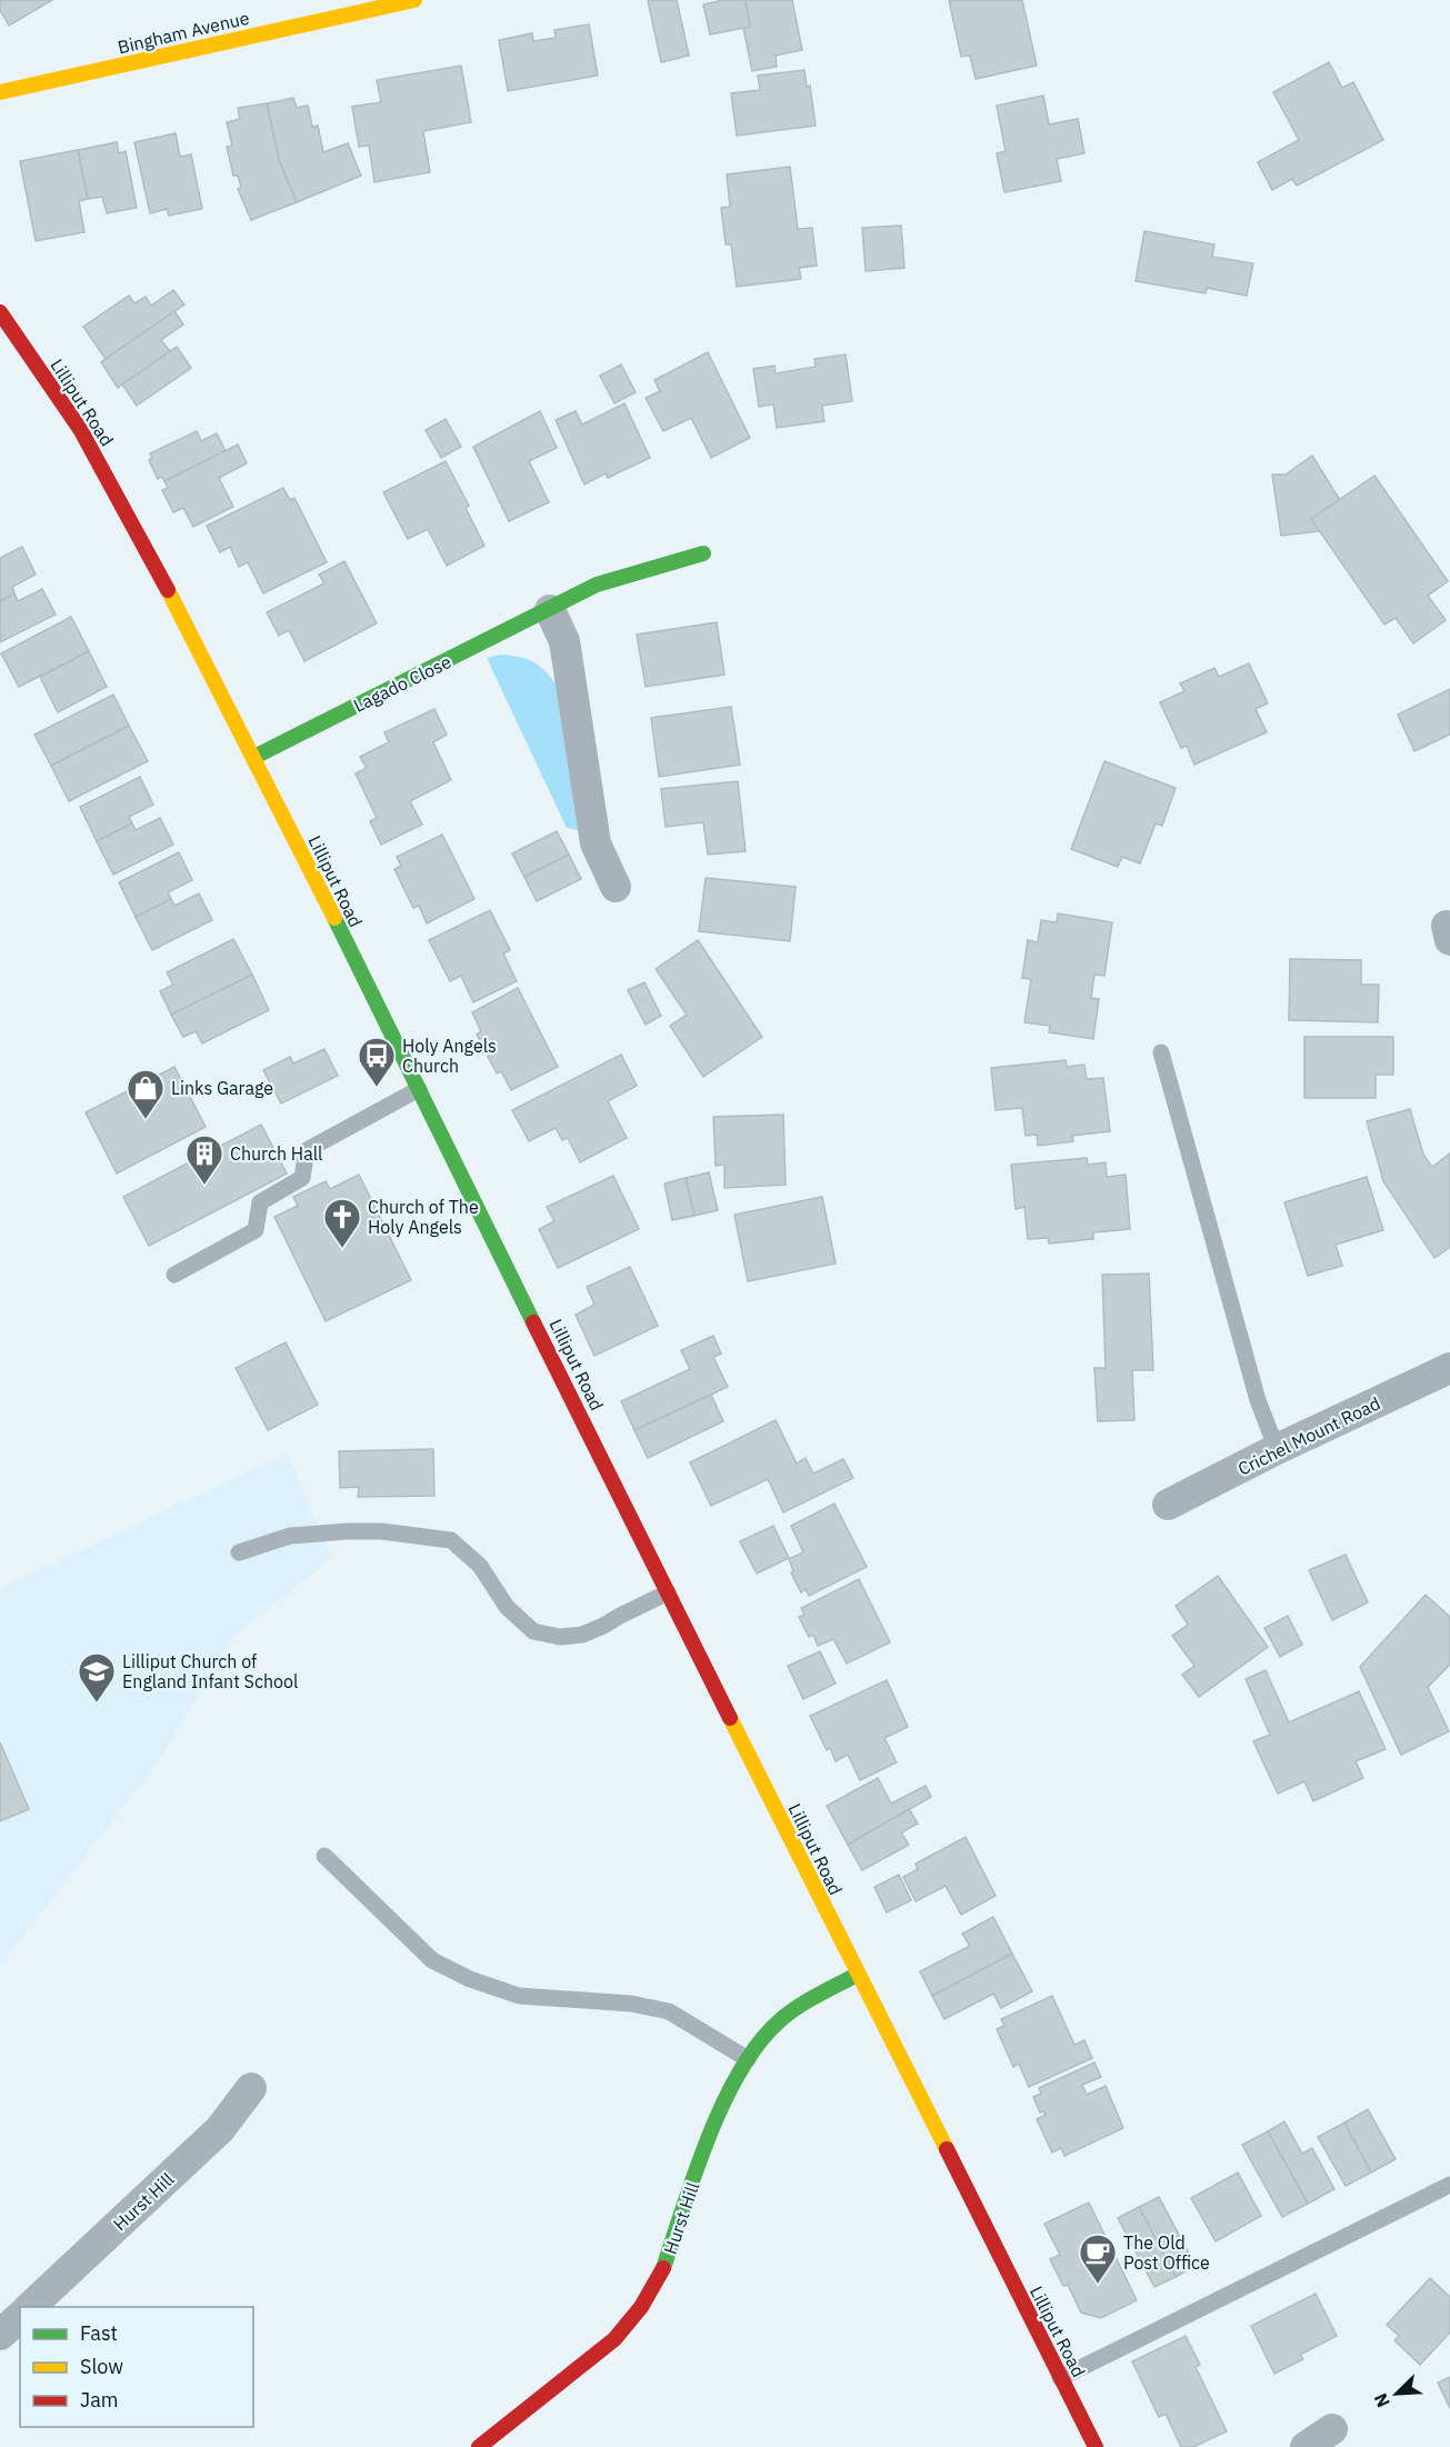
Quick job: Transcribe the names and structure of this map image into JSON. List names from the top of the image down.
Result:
{
  "streets": {
    "street": [
      "Bingham Avenue",
      "Lilliput Road",
      "Lagado Close",
      "Crichel Mount Road",
      "Hurst Hill"
    ]
  },
  "crossings": [
    ["Lilliput Road", "Lagado Close"],
    ["Lilliput Road", "Hurst Hill"]
  ],
  "places": {
    "bus stop": ["Holy Angels Church"],
    "shop": ["Links Garage"],
    "building": ["Church Hall"],
    "church": ["Church of The Holy Angels"],
    "school or university": ["Lilliput Church of England Infant School"],
    "cafe": ["The Old Post Office"]
  },
  "legend": ["Fast", "Slow", "Jam"],
  "north": "bottom left"
}
